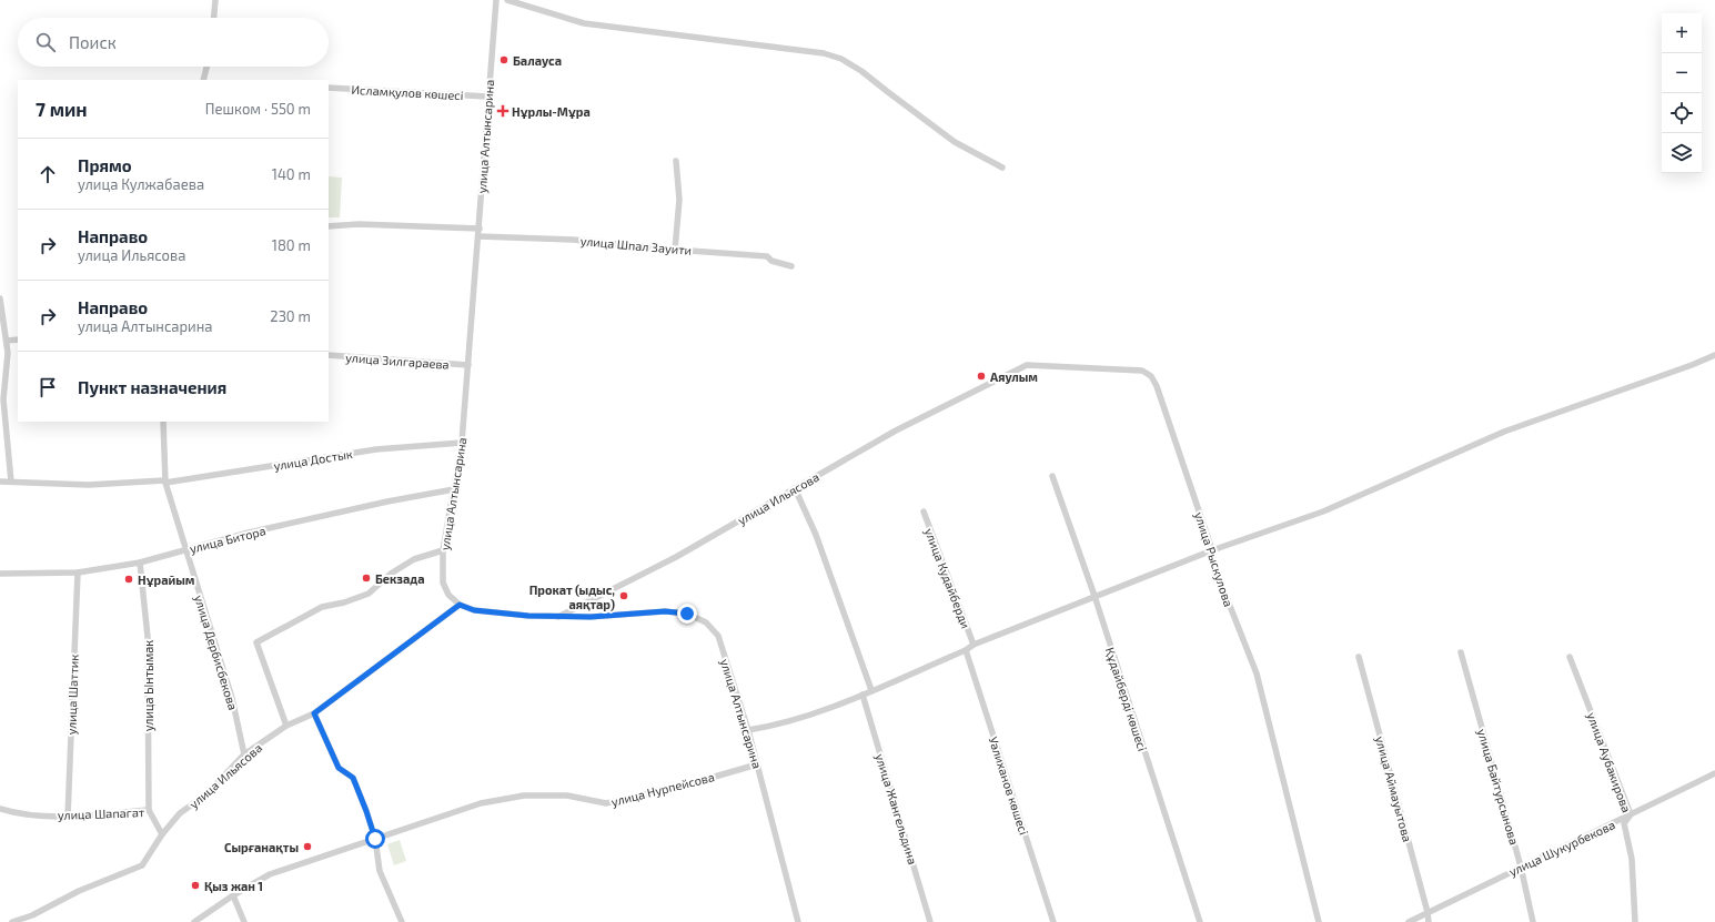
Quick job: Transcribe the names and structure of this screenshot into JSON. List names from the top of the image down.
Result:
{
  "streets": {
    "street": [
      "Исламқулов көшесі",
      "улица Алтынсарина",
      "улица Шпал Зауити",
      "улица Зилгараева",
      "улица Достык",
      "улица Ильясова",
      "улица Битора",
      "улица Рыскулова",
      "улица Кудайберди",
      "улица Дербисбекова",
      "улица Ынтымак",
      "улица Шаттик",
      "Құдайберді көшесі",
      "улица Аубакирова",
      "Уәлиханов көшесі",
      "улица Байтурсынова",
      "улица Нурпейсова",
      "улица Аймауытова",
      "улица Жангельдина",
      "улица Шапагат",
      "улица Шукурбекова"
    ]
  },
  "crossings": [
    ["Исламқулов көшесі", "улица Алтынсарина"],
    ["улица Алтынсарина", "улица Шпал Зауити"],
    ["улица Алтынсарина", "улица Зилгараева"],
    ["улица Алтынсарина", "улица Достык"],
    ["улица Алтынсарина", "улица Ильясова"],
    ["улица Алтынсарина", "улица Битора"],
    ["улица Алтынсарина", "улица Нурпейсова"],
    ["улица Достык", "улица Дербисбекова"],
    ["улица Ильясова", "улица Рыскулова"],
    ["улица Ильясова", "улица Дербисбекова"],
    ["улица Ильясова", "улица Шапагат"],
    ["улица Битора", "улица Дербисбекова"],
    ["улица Битора", "улица Ынтымак"],
    ["улица Битора", "улица Шаттик"],
    ["улица Ынтымак", "улица Шапагат"],
    ["улица Шаттик", "улица Шапагат"],
    ["улица Аубакирова", "улица Шукурбекова"],
    ["улица Байтурсынова", "улица Шукурбекова"],
    ["улица Аймауытова", "улица Шукурбекова"]
  ],
  "places": {
    "other": [
      "Балауса",
      "Аяулым",
      "Бекзада",
      "Нұрайым",
      "Прокат (ыдыс, аяқтар)",
      "Сырғанақты",
      "Қыз жан 1"
    ],
    "health": ["Нұрлы-Мұра"]
  },
  "page": {
    "map_buttons": ["+", "−"],
    "search": "Поиск",
    "heading": ["7 мин", "Пешком · 550 m"],
    "list": [
      ["Прямо", "улица Кулжабаева", "140 m"],
      ["Направо", "улица Ильясова", "180 m"],
      ["Направо", "улица Алтынсарина", "230 m"],
      "Пункт назначения"
    ]
  }
}
